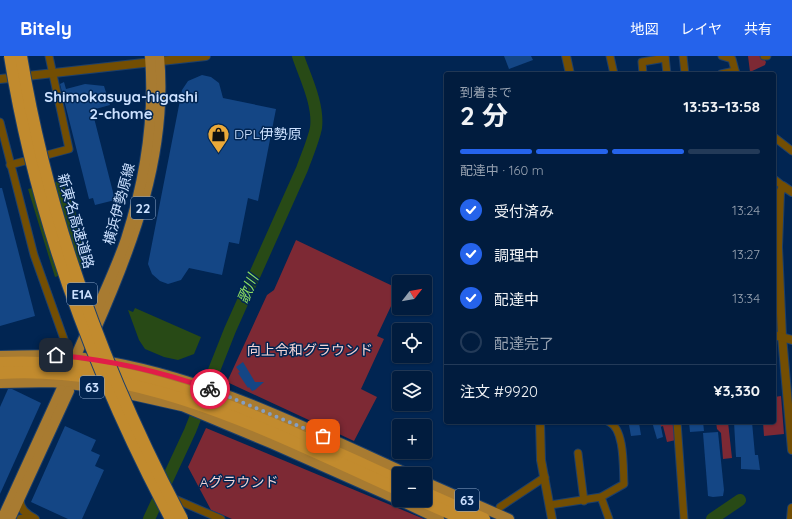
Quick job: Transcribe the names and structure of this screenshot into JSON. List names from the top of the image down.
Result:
{
  "streets": {
    "highway": ["新東名高速道路", "E1A"],
    "main road": ["横浜伊勢原線", "22", "63"]
  },
  "districts": ["Shimokasuya-higashi 2-chome"],
  "water": ["歌川"],
  "parks": ["向上令和グラウンド", "Aグラウンド"],
  "places": {
    "shop": ["DPL伊勢原"]
  },
  "north": "top right",
  "page": {
    "header": "Bitely",
    "nav": ["地図", "レイヤ", "共有"],
    "heading": ["2 分", "到着まで", "13:53–13:58"],
    "panel": ["注文 #9920", "¥3,330"],
    "bar": "配達中 · 160 m",
    "list": [
      ["受付済み", "13:24"],
      ["調理中", "13:27"],
      ["配達中", "13:34"],
      "配達完了"
    ],
    "map_buttons": ["+", "−"]
  }
}
